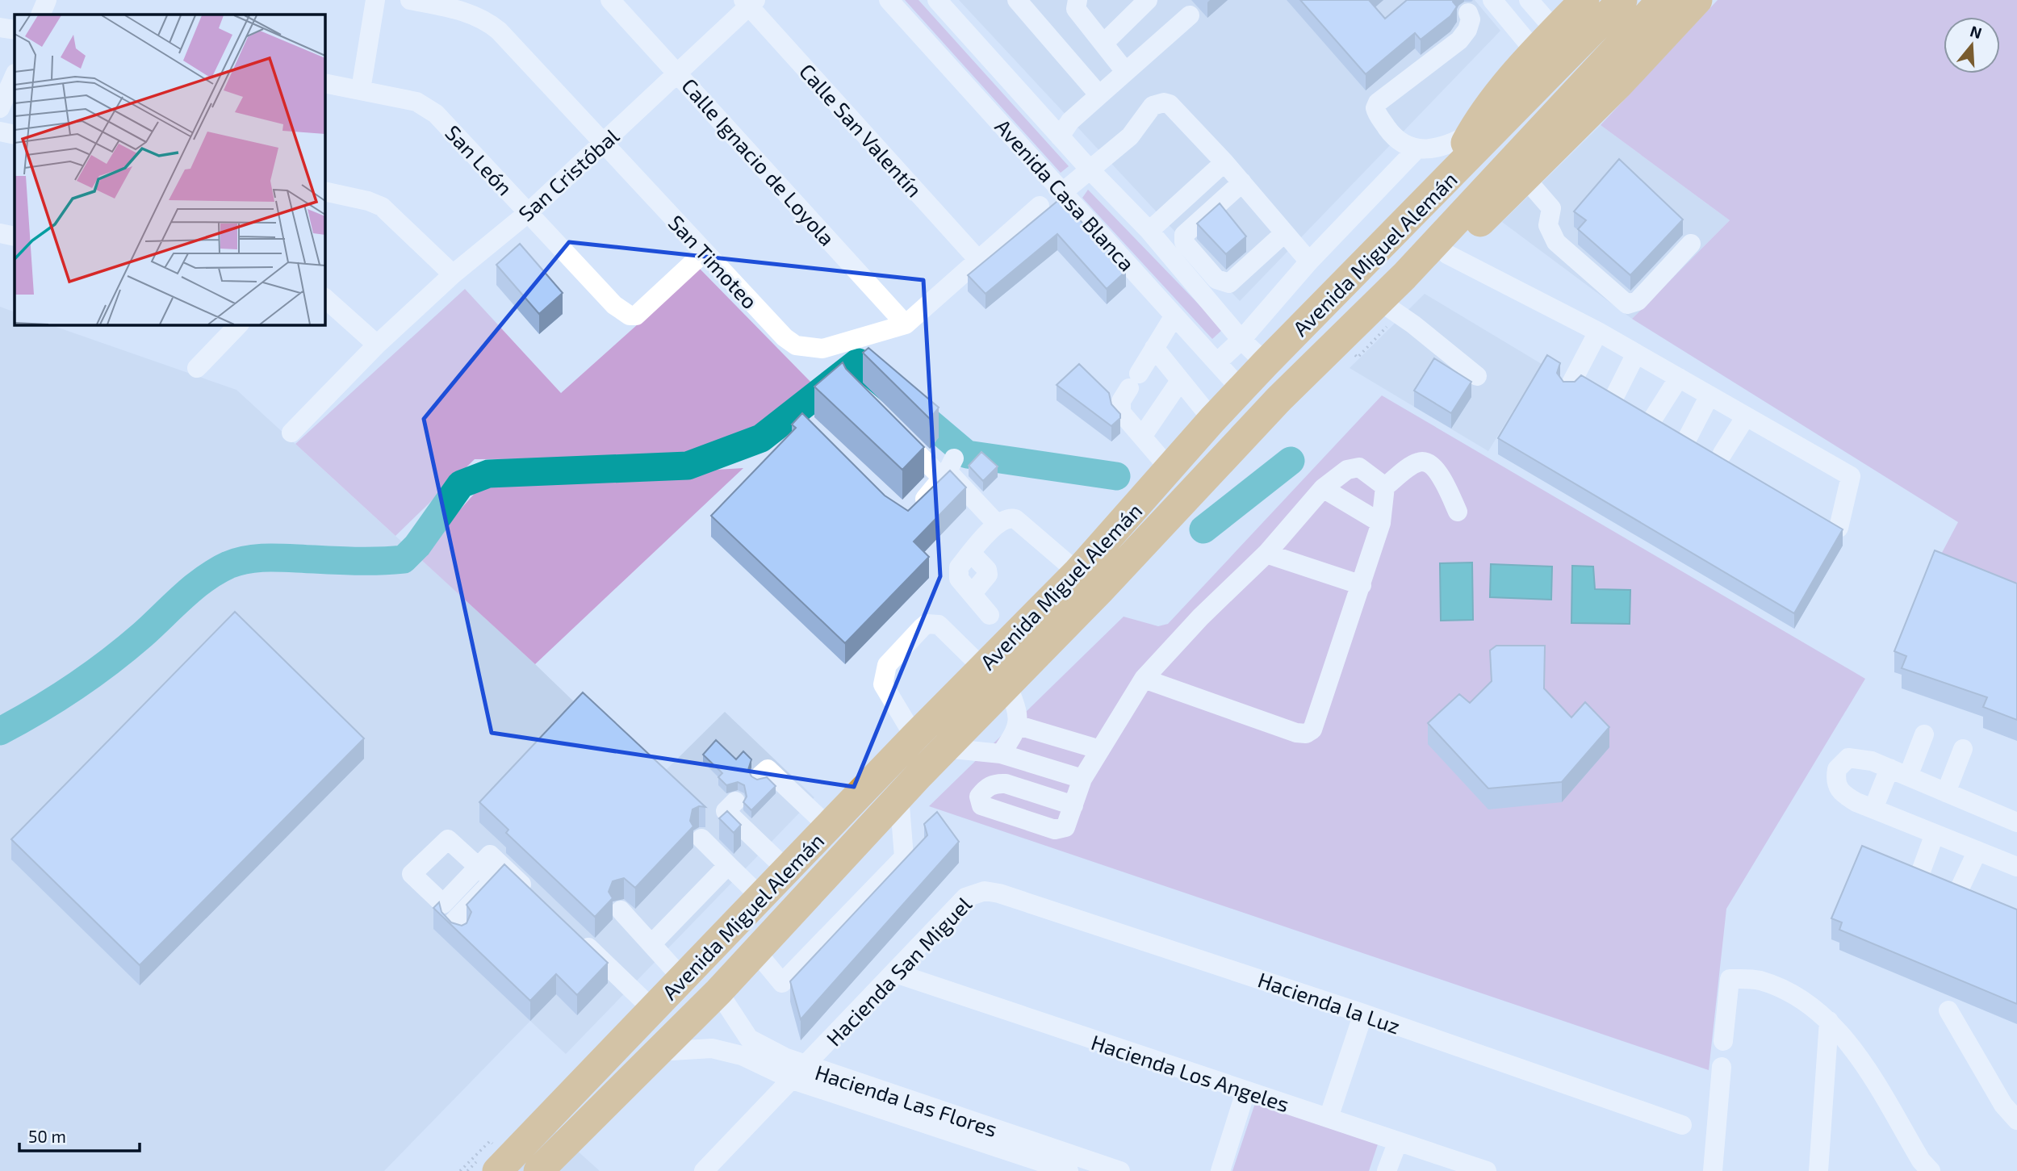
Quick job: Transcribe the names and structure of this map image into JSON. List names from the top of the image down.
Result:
{
  "streets": {
    "highway": ["Avenida Miguel Alemán"],
    "street": [
      "Calle San Valentín",
      "San León",
      "Calle Ignacio de Loyola",
      "San Cristóbal",
      "Avenida Casa Blanca",
      "San Timoteo",
      "Hacienda San Miguel",
      "Hacienda la Luz",
      "Hacienda Los Angeles",
      "Hacienda Las Flores"
    ]
  },
  "crossings": [
    ["Calle San Valentín", "San Cristóbal"],
    ["Calle San Valentín", "San Timoteo"],
    ["San León", "San Cristóbal"],
    ["San León", "San Timoteo"],
    ["Calle Ignacio de Loyola", "San Cristóbal"],
    ["Calle Ignacio de Loyola", "San Timoteo"],
    ["San Cristóbal", "San Timoteo"],
    ["Avenida Casa Blanca", "Avenida Miguel Alemán"],
    ["Avenida Miguel Alemán", "Hacienda Las Flores"],
    ["Hacienda San Miguel", "Hacienda la Luz"],
    ["Hacienda San Miguel", "Hacienda Los Angeles"],
    ["Hacienda San Miguel", "Hacienda Las Flores"]
  ],
  "scale_bar": "50 m",
  "north": "top"
}
